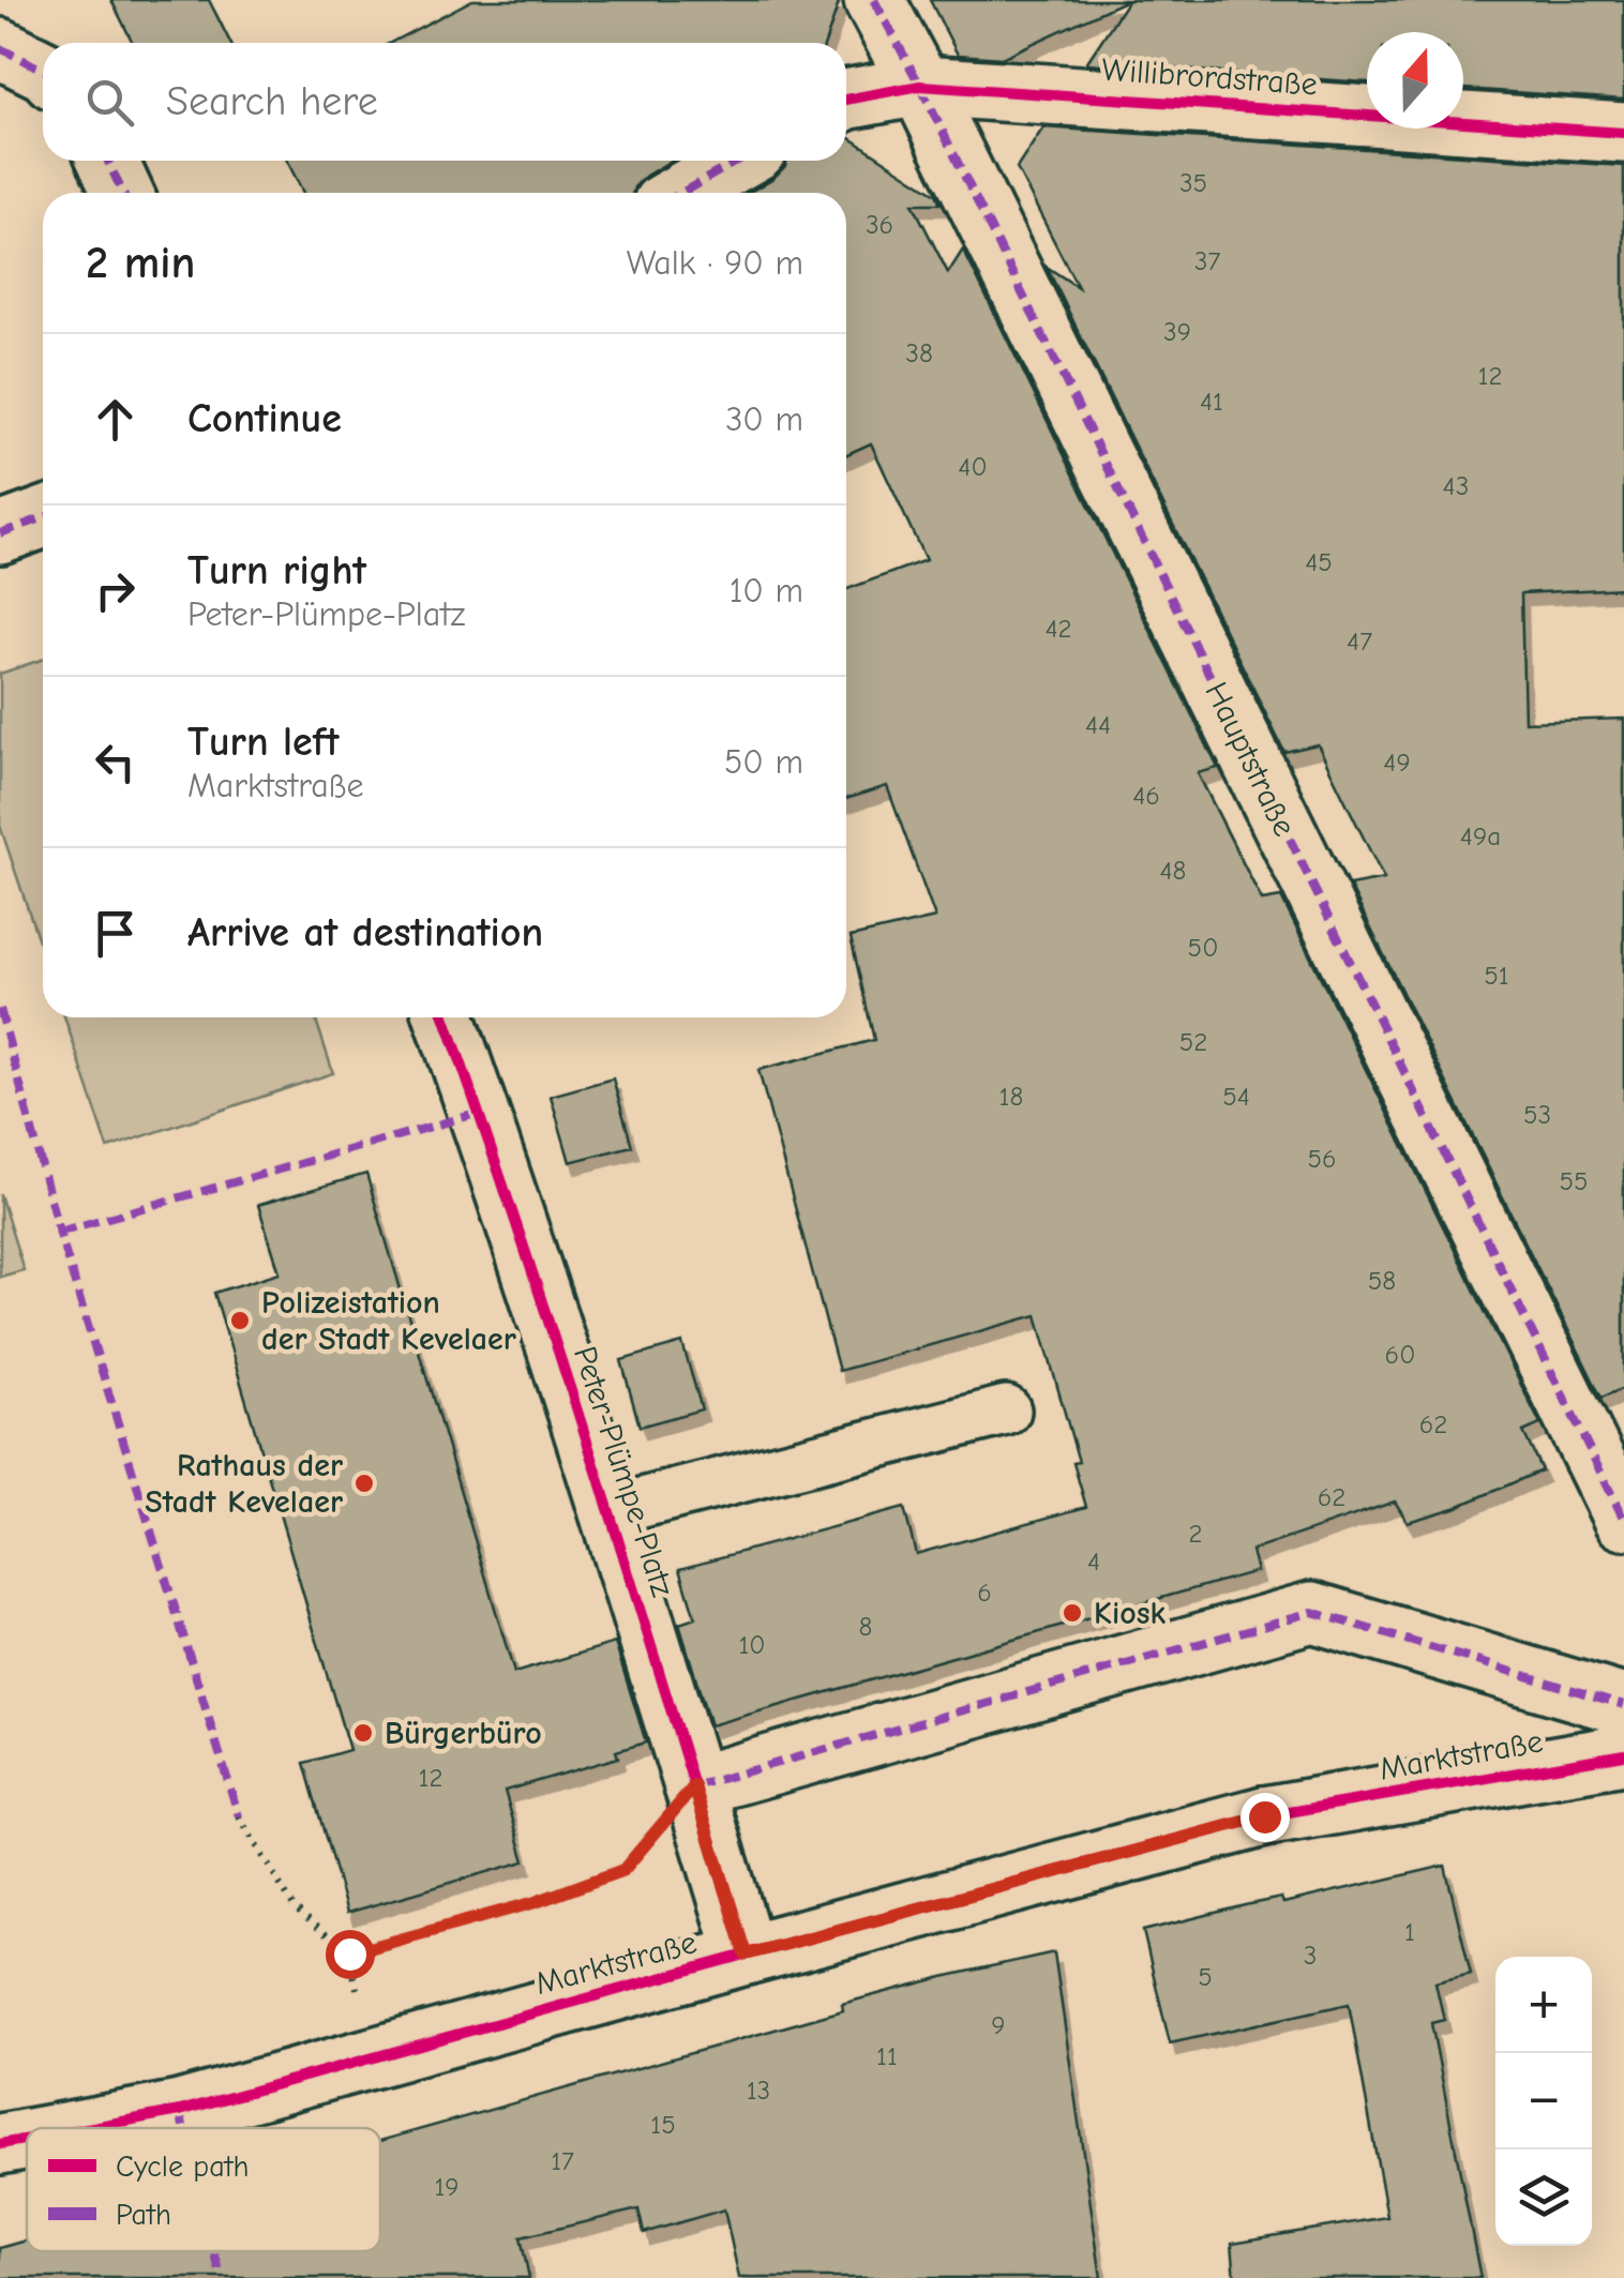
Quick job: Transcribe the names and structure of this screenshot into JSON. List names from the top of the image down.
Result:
{
  "streets": {
    "street": [
      "Willibrordstraße",
      "Hauptstraße",
      "Peter-Plümpe-Platz",
      "Marktstraße"
    ]
  },
  "crossings": [
    ["Willibrordstraße", "Hauptstraße"],
    ["Peter-Plümpe-Platz", "Marktstraße"]
  ],
  "places": [
    "Polizeistation der Stadt Kevelaer",
    "Rathaus der Stadt Kevelaer",
    "Kiosk",
    "Bürgerbüro"
  ],
  "house_numbers": [
    "35",
    "36",
    "37",
    "39",
    "38",
    "12",
    "41",
    "40",
    "43",
    "45",
    "42",
    "47",
    "44",
    "49",
    "46",
    "49a",
    "48",
    "50",
    "51",
    "52",
    "18",
    "54",
    "53",
    "56",
    "55",
    "58",
    "60",
    "62",
    "62",
    "2",
    "4",
    "6",
    "8",
    "10",
    "12",
    "1",
    "3",
    "5",
    "9",
    "11",
    "13",
    "15",
    "17",
    "19"
  ],
  "legend": ["Cycle path", "Path"],
  "north": "top",
  "page": {
    "search": "Search here",
    "heading": ["2 min", "Walk · 90 m"],
    "list": [
      ["Continue", "30 m"],
      ["Turn right", "Peter-Plümpe-Platz", "10 m"],
      ["Turn left", "Marktstraße", "50 m"],
      "Arrive at destination"
    ],
    "map_buttons": ["+", "−"]
  }
}
